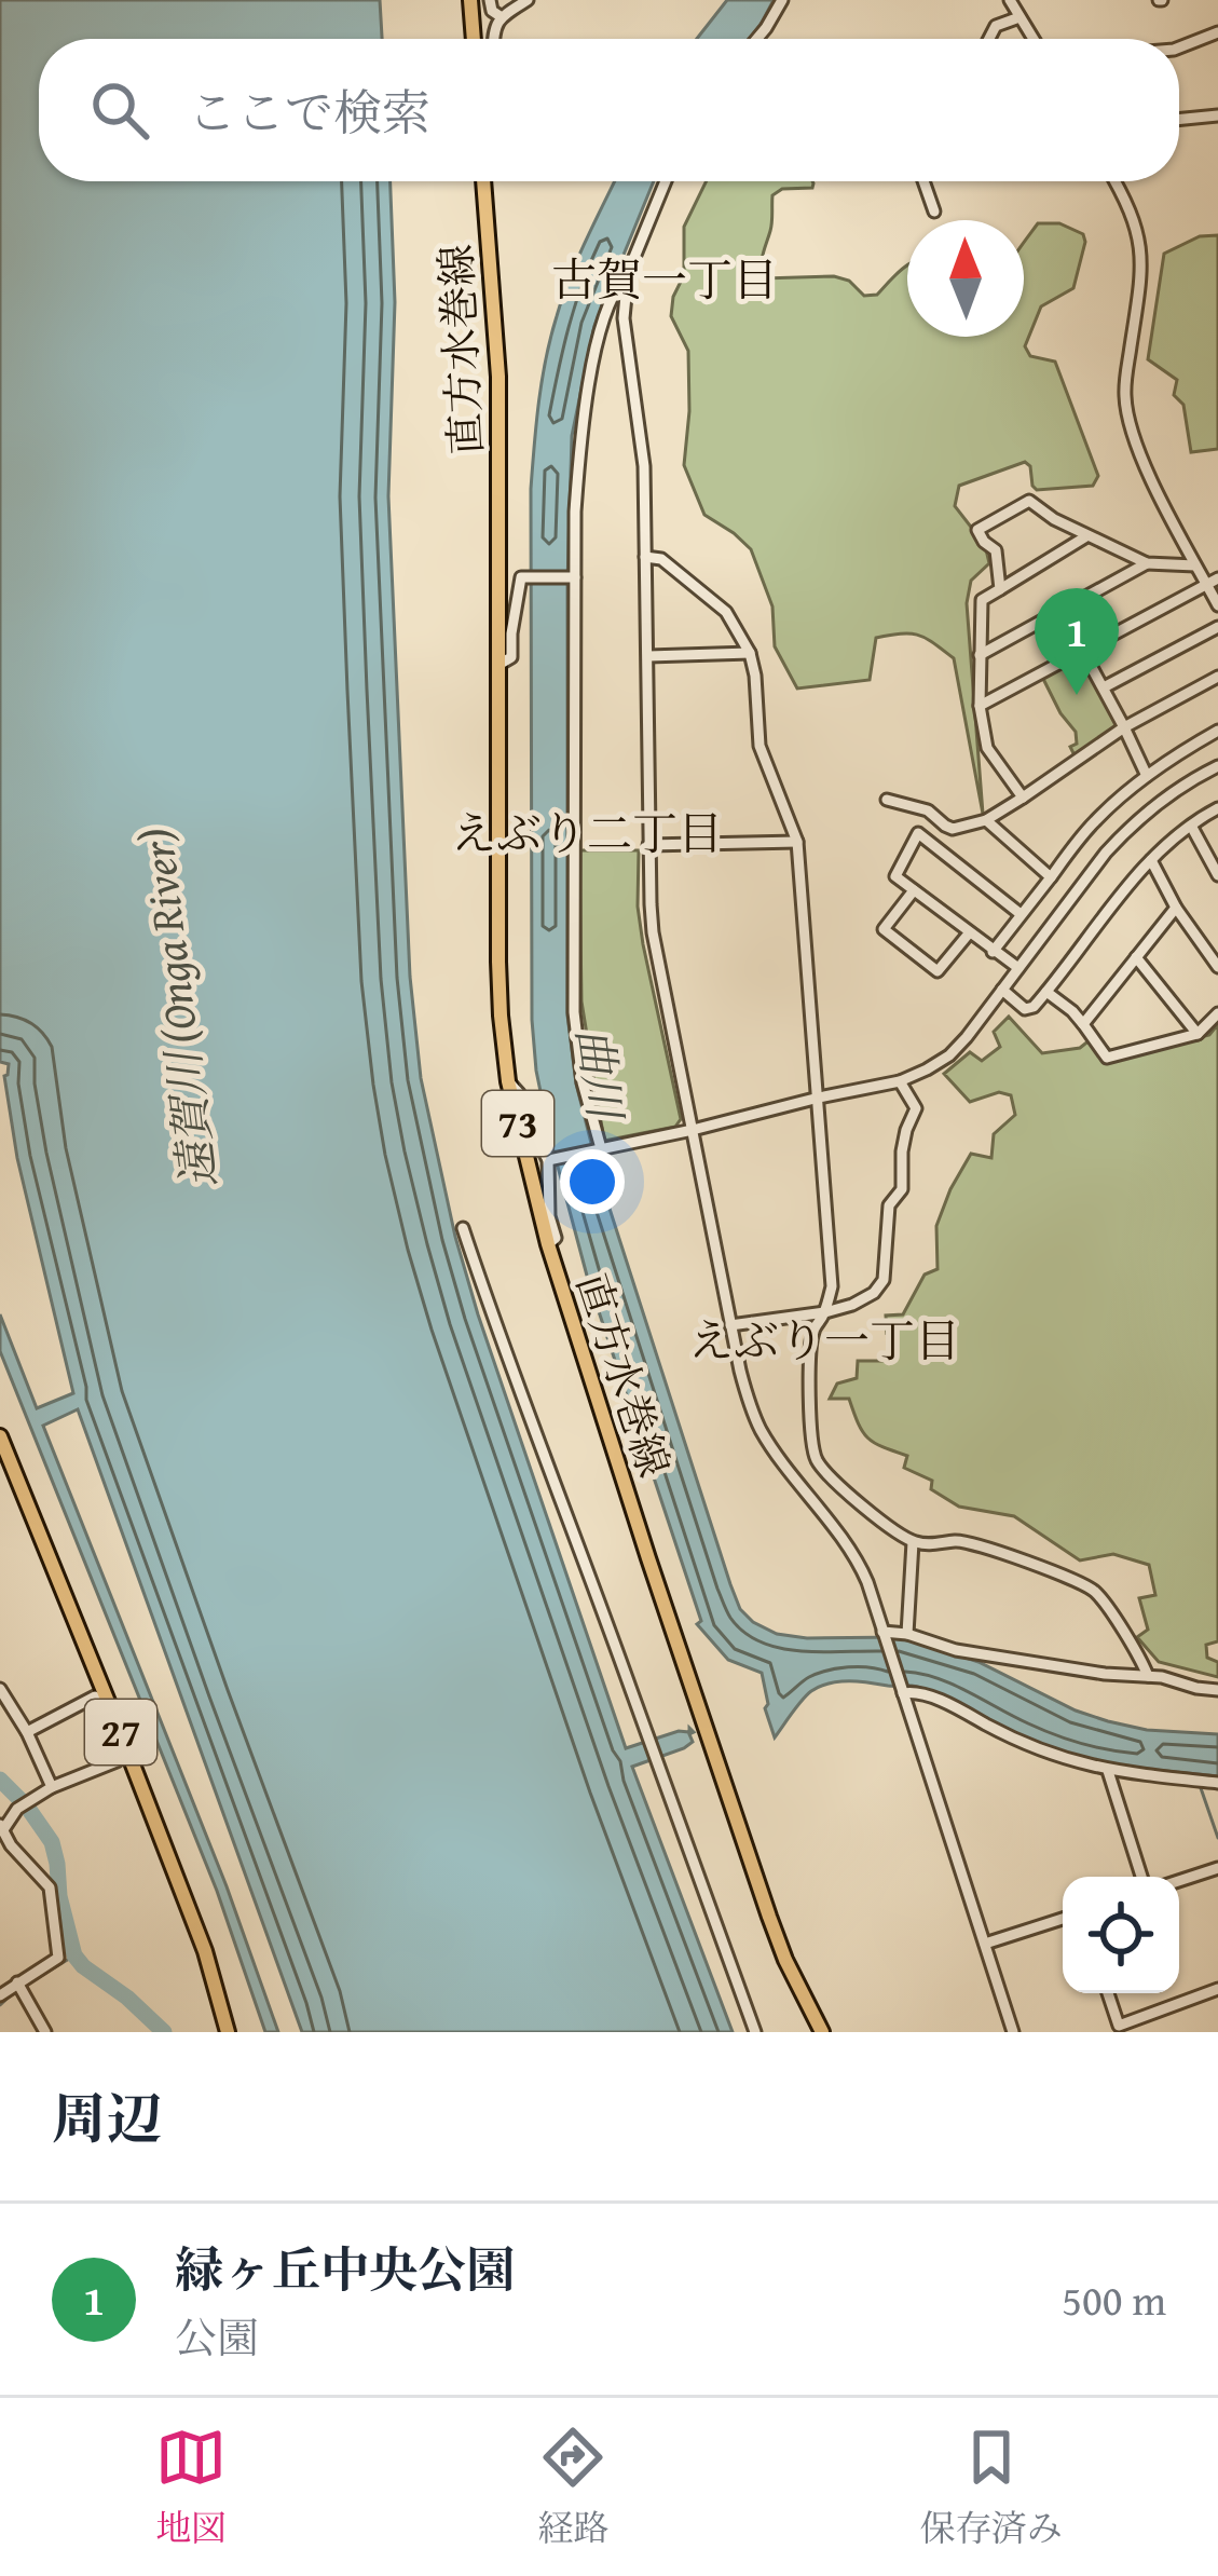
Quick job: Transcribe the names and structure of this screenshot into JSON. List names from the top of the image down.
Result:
{
  "streets": {
    "main road": ["直方水巻線", "73", "27"]
  },
  "districts": ["古賀一丁目", "えぶり二丁目", "えぶり一丁目"],
  "water": ["遠賀川 (Onga River)", "曲川"],
  "north": "top",
  "page": {
    "search": "ここで検索",
    "pins": "1",
    "heading": "周辺",
    "list": [
      {
        "mark": "1",
        "name": "緑ヶ丘中央公園",
        "note": "公園",
        "value": "500 m"
      }
    ],
    "nav": ["地図", "経路", "保存済み"]
  }
}
